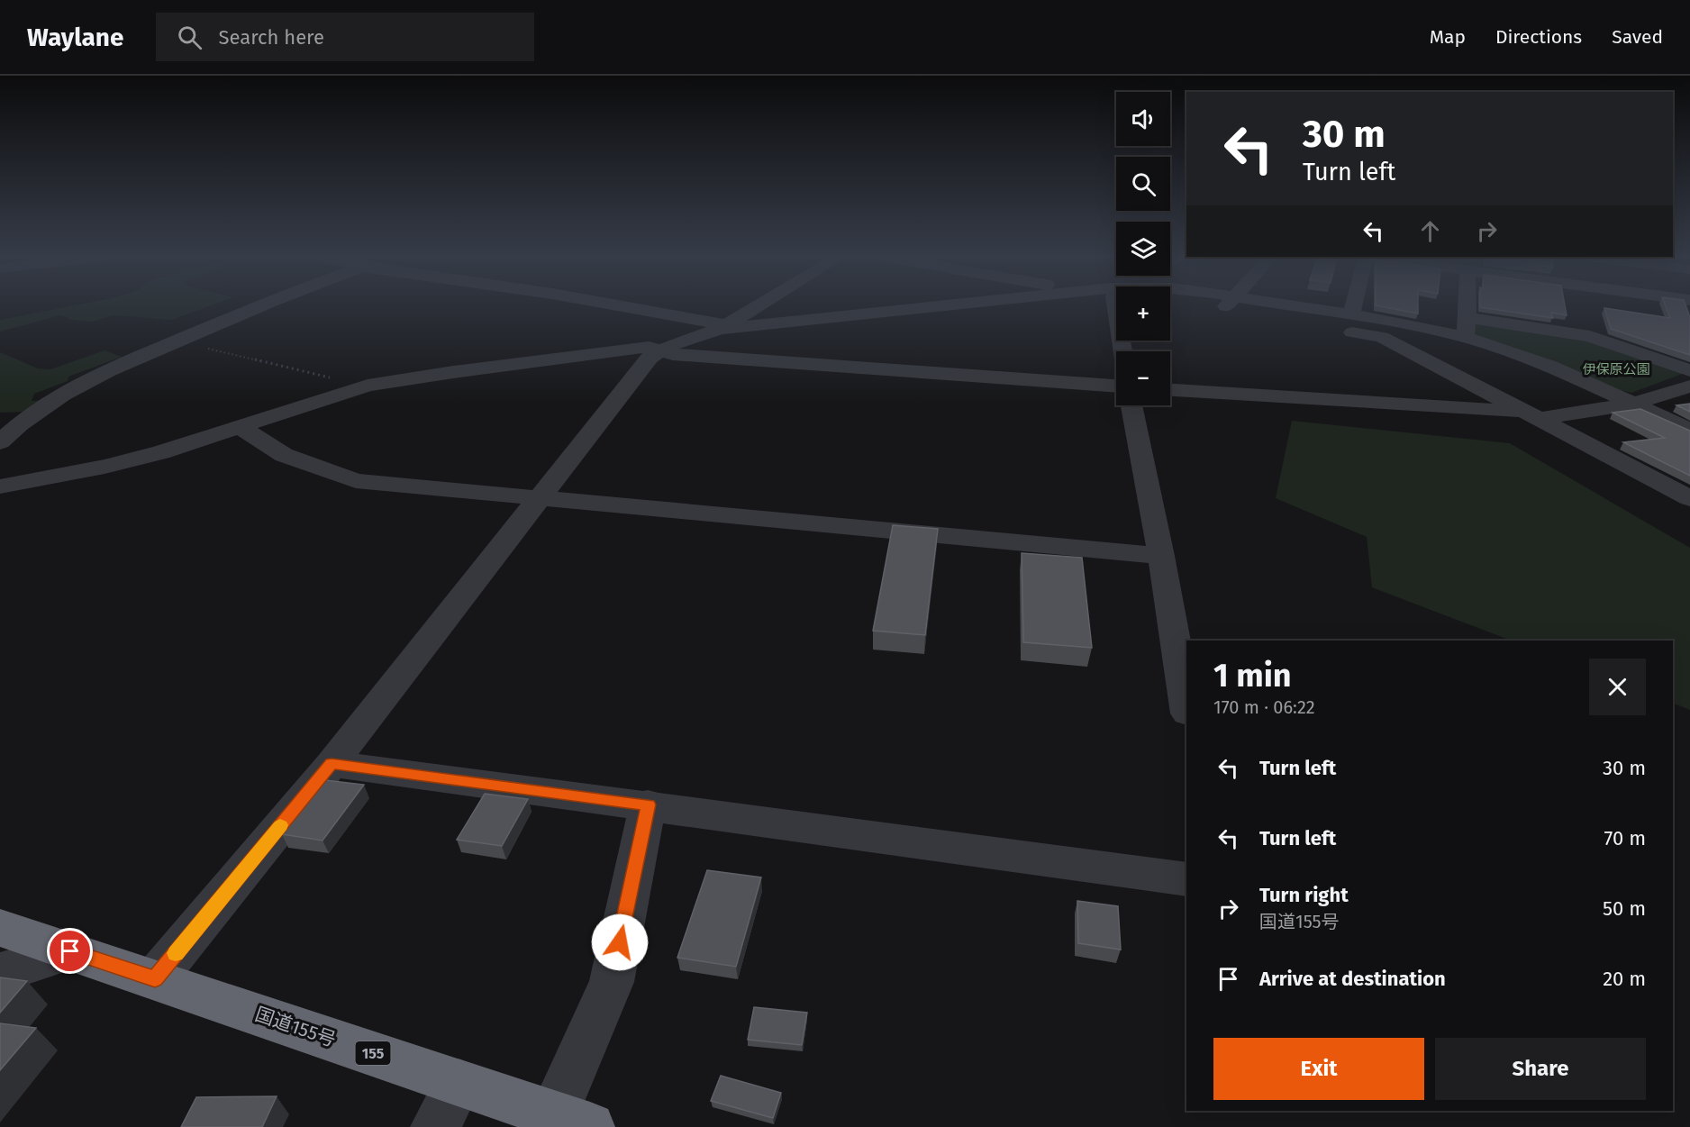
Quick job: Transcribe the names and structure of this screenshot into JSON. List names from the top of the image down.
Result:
{
  "streets": {
    "highway": ["国道155号", "155"]
  },
  "parks": ["伊保原公園"],
  "page": {
    "header": "Waylane",
    "search": "Search here",
    "nav": ["Map", "Directions", "Saved"],
    "map_buttons": ["+", "−"],
    "turn": ["30 m", "Turn left"],
    "heading": ["1 min", "170 m · 06:22"],
    "list": [
      {
        "name": "Turn left",
        "value": "30 m"
      },
      {
        "name": "Turn left",
        "value": "70 m"
      },
      {
        "name": "Turn right",
        "note": "国道155号",
        "value": "50 m"
      },
      {
        "name": "Arrive at destination",
        "value": "20 m"
      }
    ],
    "buttons": ["Exit", "Share"]
  }
}
